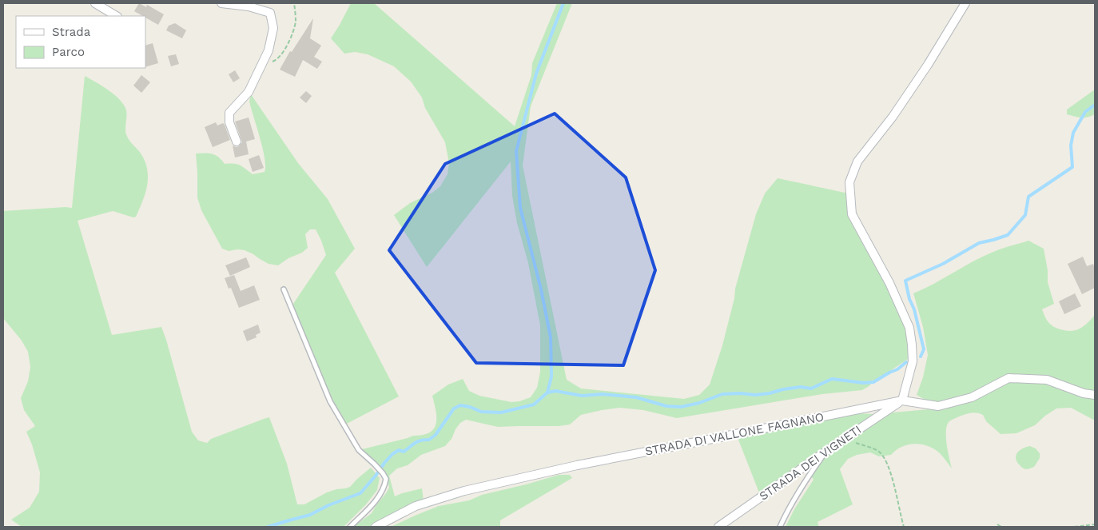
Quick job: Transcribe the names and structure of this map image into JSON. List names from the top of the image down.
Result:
{
  "streets": {
    "street": ["STRADA DI VALLONE FAGNANO", "STRADA DEI VIGNETI"]
  },
  "crossings": [
    ["STRADA DI VALLONE FAGNANO", "STRADA DEI VIGNETI"]
  ],
  "legend": ["Strada", "Parco"]
}
